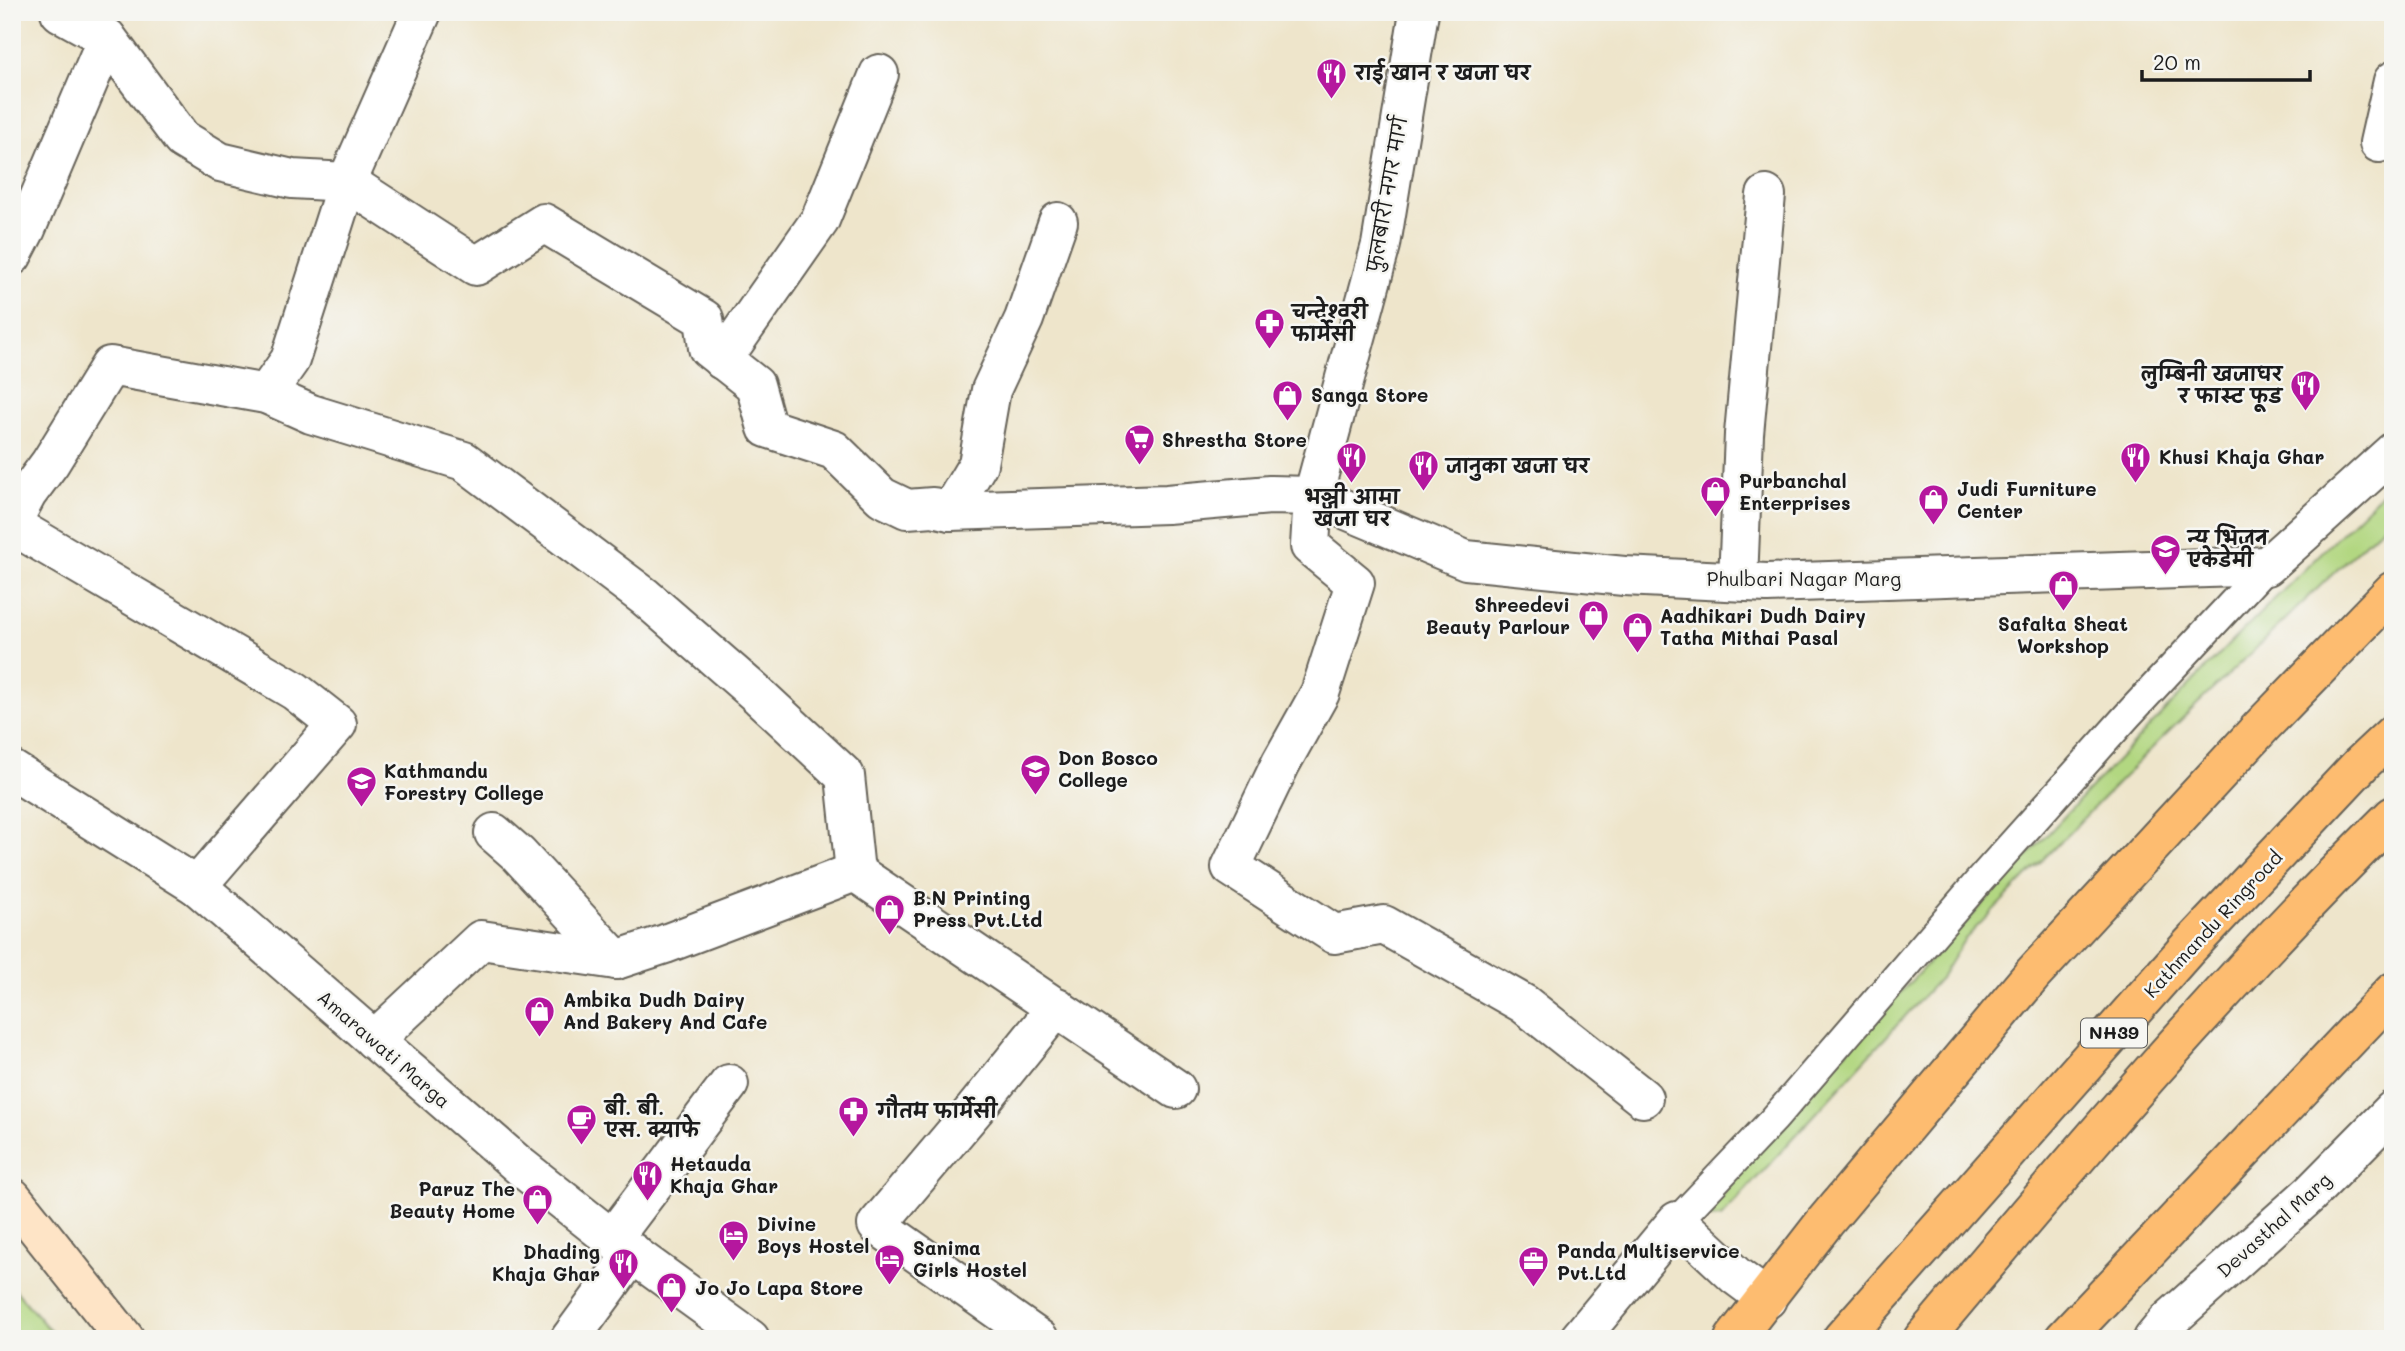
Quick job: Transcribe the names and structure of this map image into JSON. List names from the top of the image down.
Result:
{
  "streets": {
    "main road": ["Kathmandu Ringroad", "NH39"],
    "street": [
      "फुलबारी नगर मार्ग",
      "Phulbari Nagar Marg",
      "Amarawati Marga",
      "Devasthal Marg"
    ]
  },
  "crossings": [
    ["फुलबारी नगर मार्ग", "Phulbari Nagar Marg"]
  ],
  "places": {
    "restaurant": [
      "राई खान र खजा घर",
      "लुम्बिनी खजाघर र फास्ट फूड",
      "Khusi Khaja Ghar",
      "भञ्जी आमा खजा घर",
      "जानुका खजा घर",
      "Hetauda Khaja Ghar",
      "Dhading Khaja Ghar"
    ],
    "pharmacy": ["चन्देश्वरी फार्मेसी", "गौतम फार्मेसी"],
    "shop": [
      "Sanga Store",
      "Purbanchal Enterprises",
      "Judi Furniture Center",
      "Safalta Sheat Workshop",
      "Shreedevi Beauty Parlour",
      "Aadhikari Dudh Dairy Tatha Mithai Pasal",
      "B.N Printing Press Pvt.Ltd",
      "Ambika Dudh Dairy And Bakery And Cafe",
      "Paruz The Beauty Home",
      "Jo Jo Lapa Store"
    ],
    "supermarket": ["Shrestha Store"],
    "school or university": ["न्यू भिजन एकेडेमी", "Don Bosco College", "Kathmandu Forestry College"],
    "cafe": ["बी. बी. एस. क्याफे"],
    "hotel": ["Divine Boys Hostel", "Sanima Girls Hostel"],
    "office": ["Panda Multiservice Pvt.Ltd"]
  },
  "scale_bar": "20 m"
}
